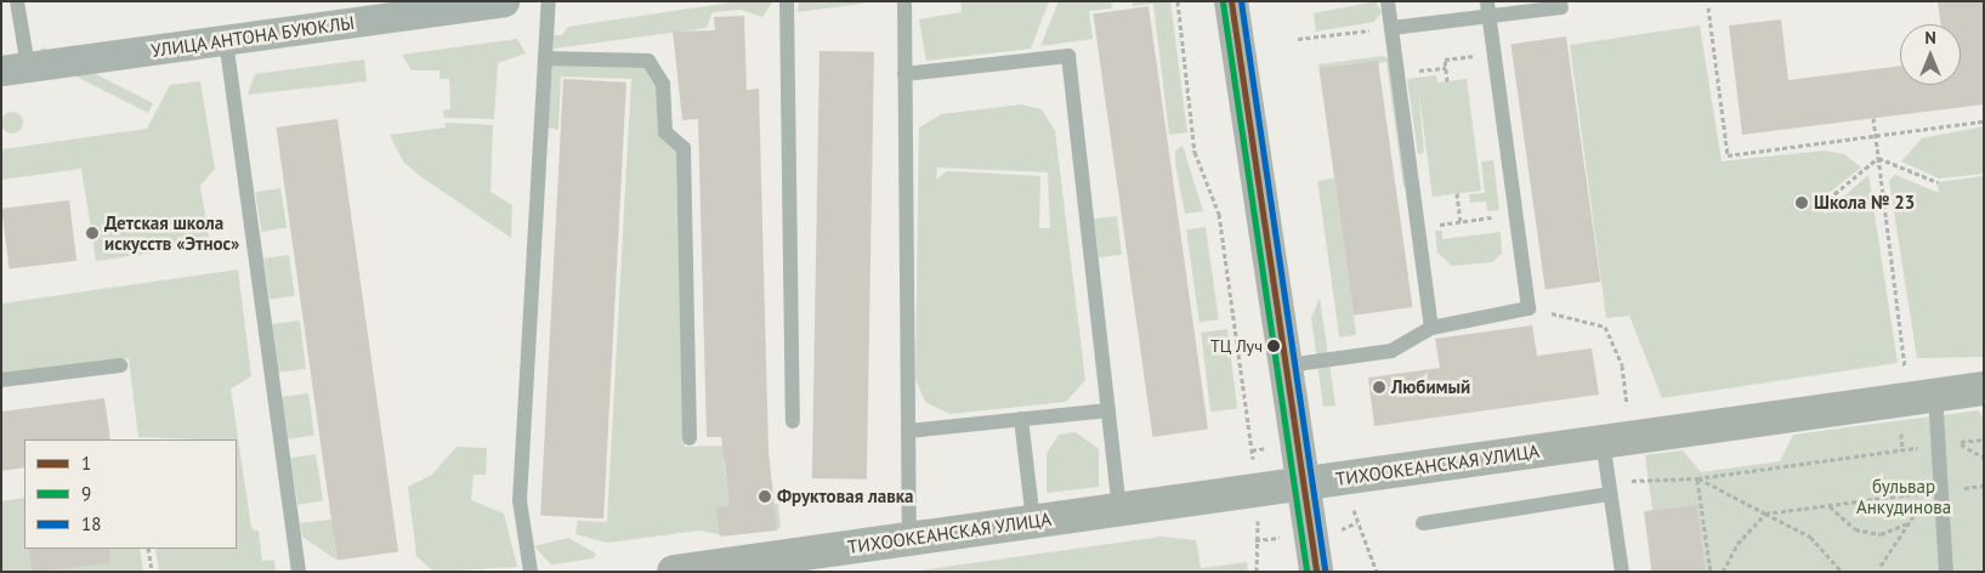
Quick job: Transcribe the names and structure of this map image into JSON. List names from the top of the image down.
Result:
{
  "streets": {
    "street": ["УЛИЦА АНТОНА БУЮКЛЫ", "ТИХООКЕАНСКАЯ УЛИЦА"]
  },
  "parks": ["бульвар Анкудинова"],
  "places": [
    "Школа № 23",
    "Детская школа искусств «Этнос»",
    "ТЦ Луч",
    "Любимый",
    "Фруктовая лавка"
  ],
  "lines": ["transit line 1", "transit line 18", "transit line 9"],
  "legend": ["1", "9", "18"],
  "north": "top"
}
